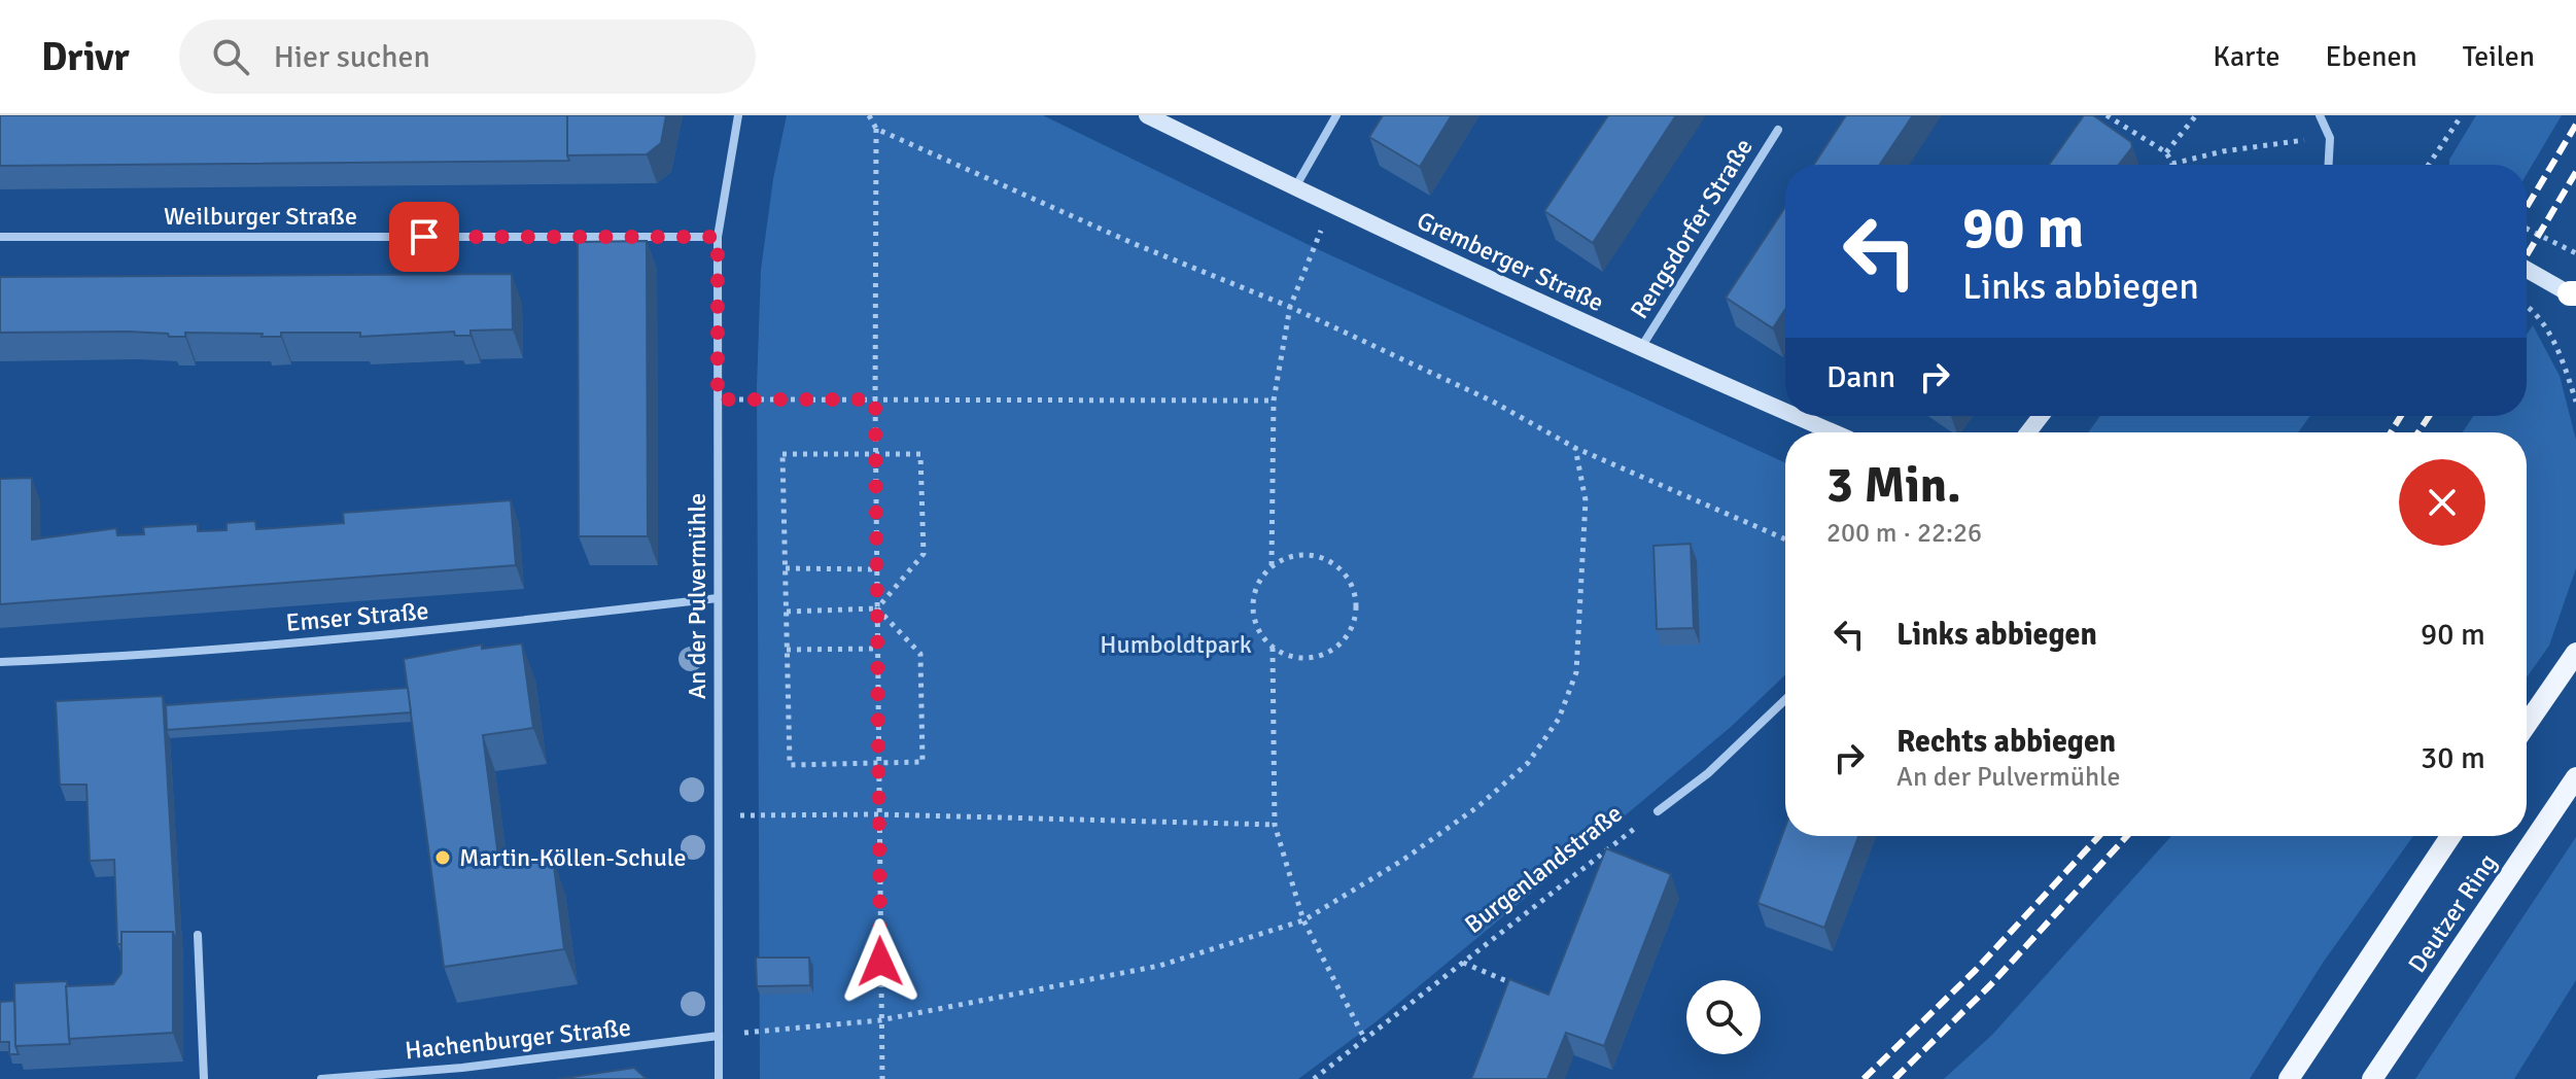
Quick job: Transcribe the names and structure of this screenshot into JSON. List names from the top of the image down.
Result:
{
  "streets": {
    "main road": ["Deutzer Ring"],
    "street": [
      "Weilburger Straße",
      "Rengsdorfer Straße",
      "Gremberger Straße",
      "An der Pulvermühle",
      "Emser Straße",
      "Burgenlandstraße",
      "Hachenburger Straße"
    ]
  },
  "crossings": [
    ["Weilburger Straße", "An der Pulvermühle"],
    ["Rengsdorfer Straße", "Gremberger Straße"],
    ["An der Pulvermühle", "Emser Straße"],
    ["An der Pulvermühle", "Hachenburger Straße"]
  ],
  "parks": ["Humboldtpark"],
  "places": ["Martin-Köllen-Schule"],
  "page": {
    "header": "Drivr",
    "search": "Hier suchen",
    "nav": ["Karte", "Ebenen", "Teilen"],
    "turn": ["90 m", "Links abbiegen"],
    "then": "Dann",
    "heading": ["3 Min.", "200 m · 22:26"],
    "list": [
      {
        "name": "Links abbiegen",
        "value": "90 m"
      },
      {
        "name": "Rechts abbiegen",
        "note": "An der Pulvermühle",
        "value": "30 m"
      }
    ]
  }
}
